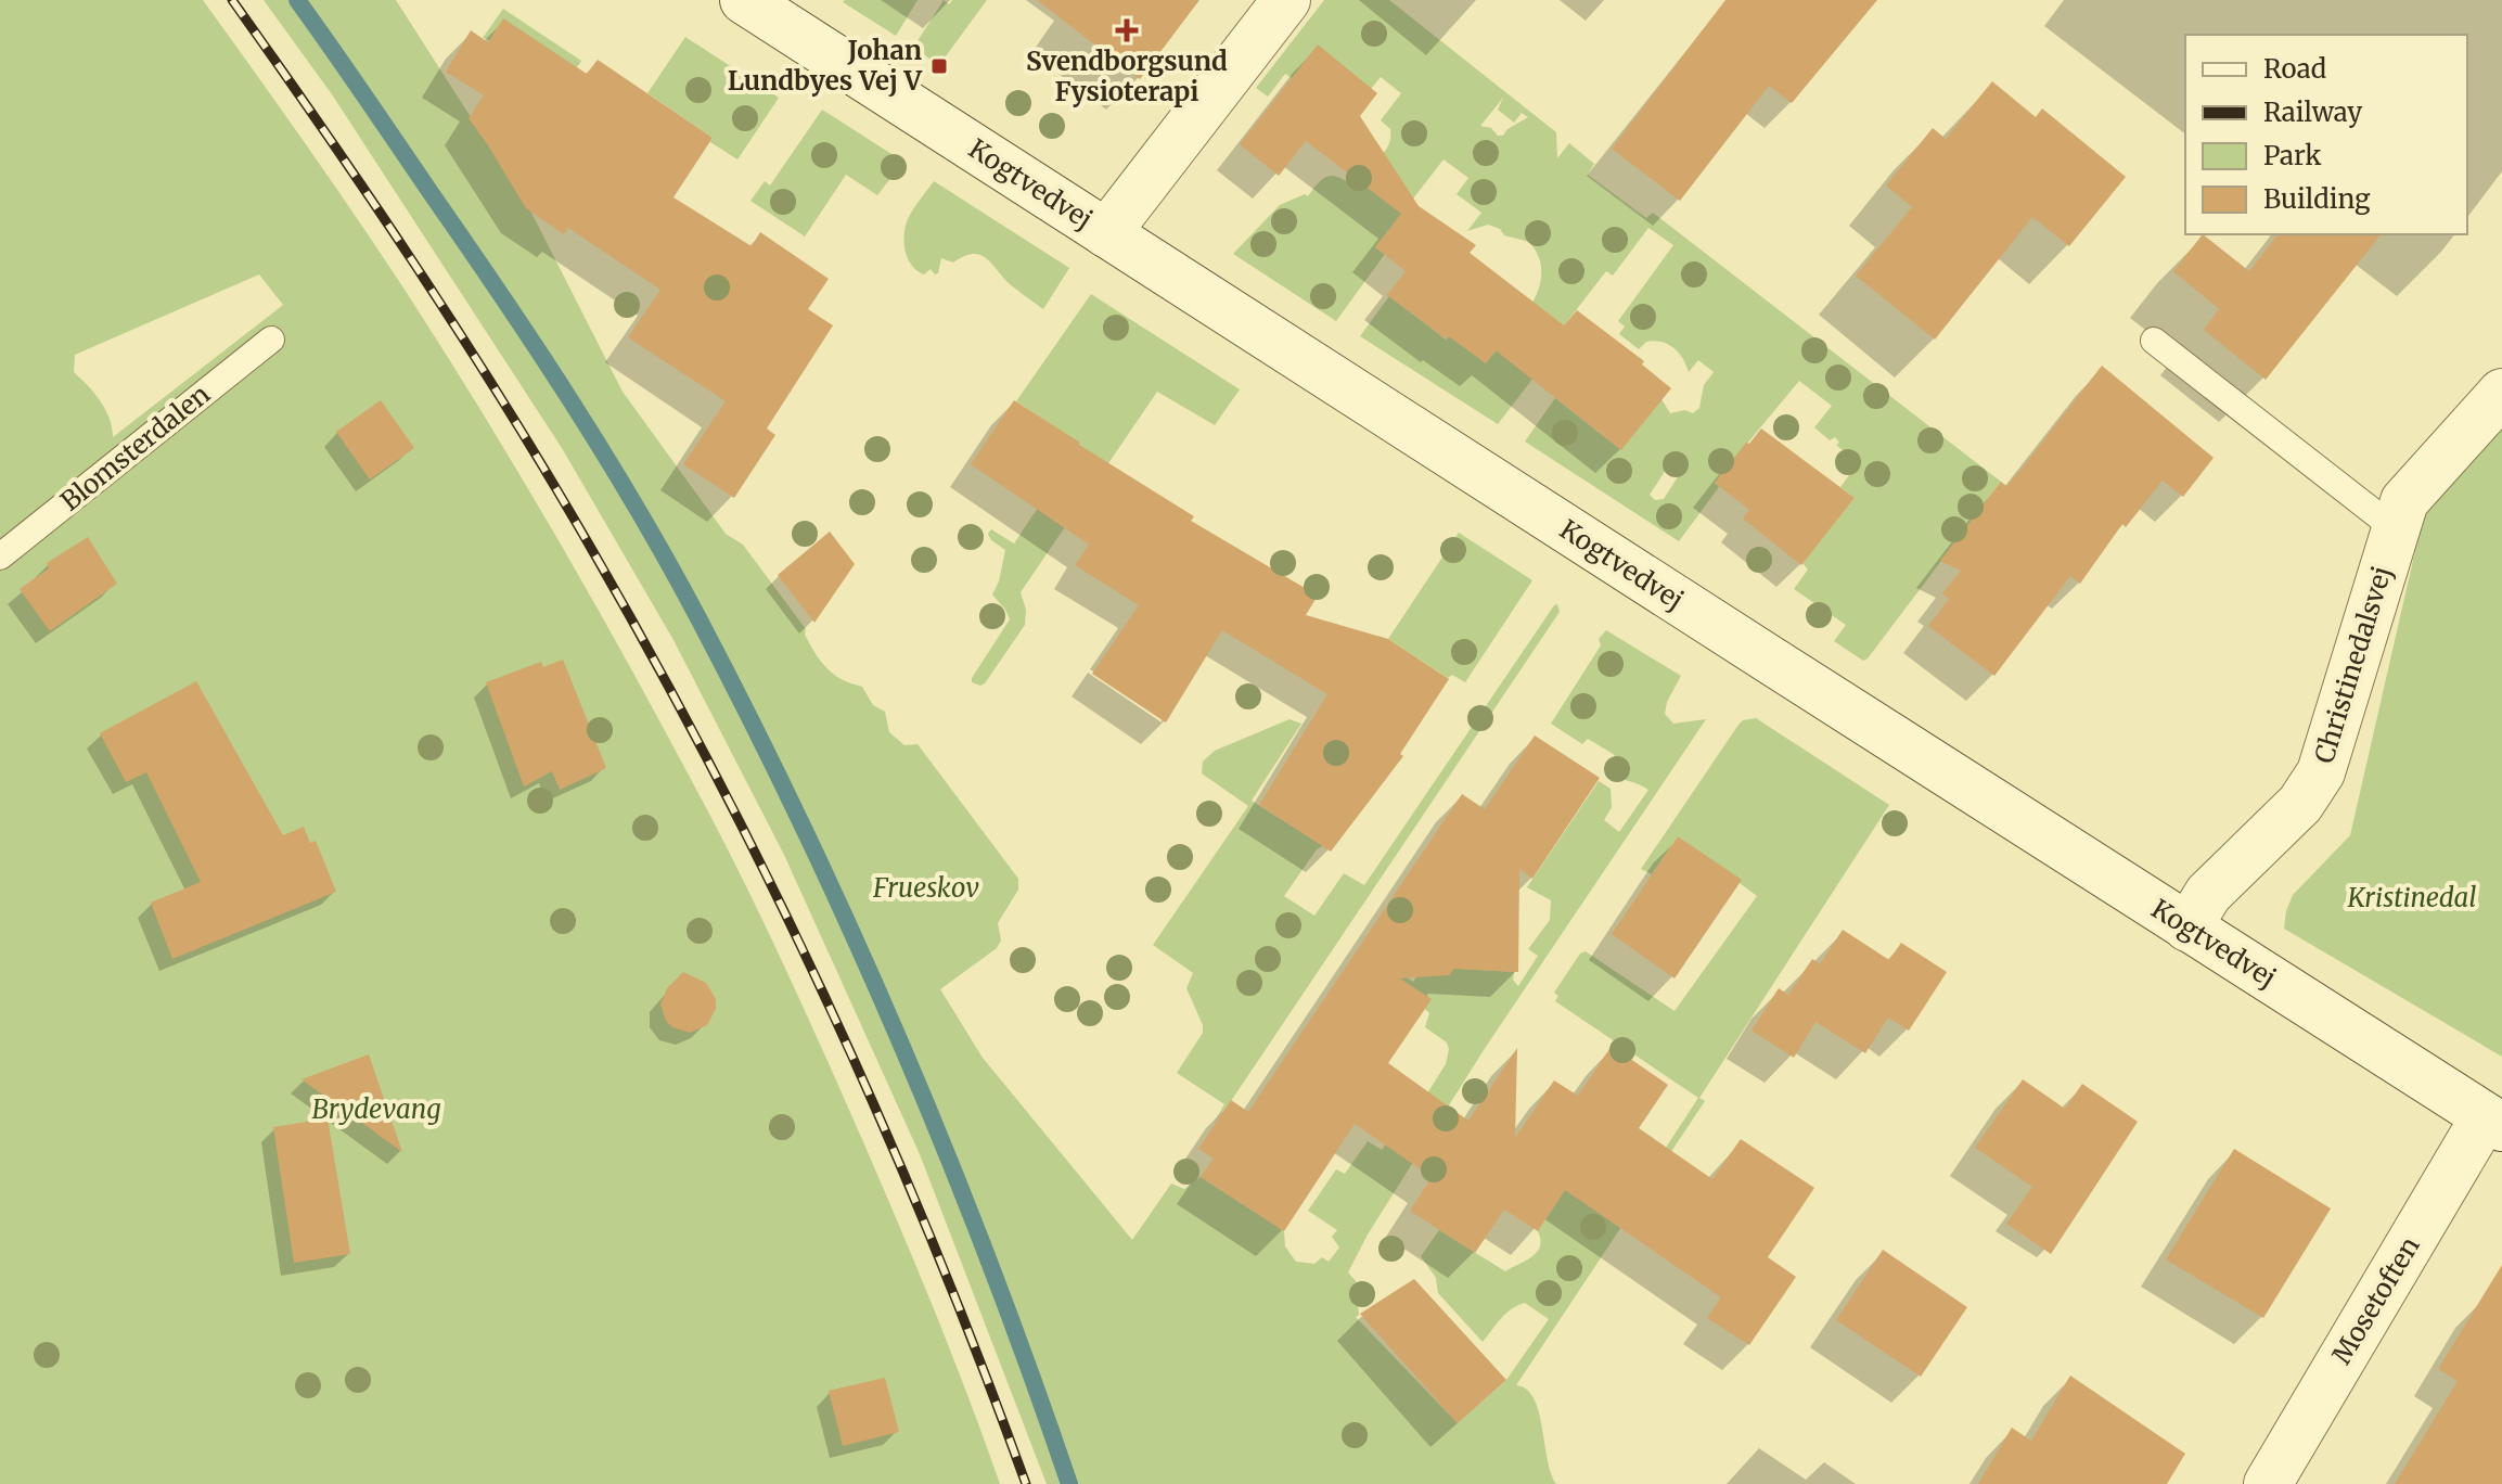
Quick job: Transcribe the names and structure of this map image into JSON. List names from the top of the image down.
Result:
{
  "streets": {
    "street": ["Kogtvedvej", "Christinedalsvej", "Mosetoften"],
    "lane": ["Blomsterdalen"]
  },
  "crossings": [
    ["Kogtvedvej", "Christinedalsvej"],
    ["Kogtvedvej", "Mosetoften"]
  ],
  "parks": ["Frueskov", "Kristinedal", "Brydevang"],
  "places": {
    "health": ["Svendborgsund Fysioterapi"],
    "transit": ["Johan Lundbyes Vej V"]
  },
  "legend": [
    "Road",
    "Railway",
    "Park",
    "Building"
  ]
}
